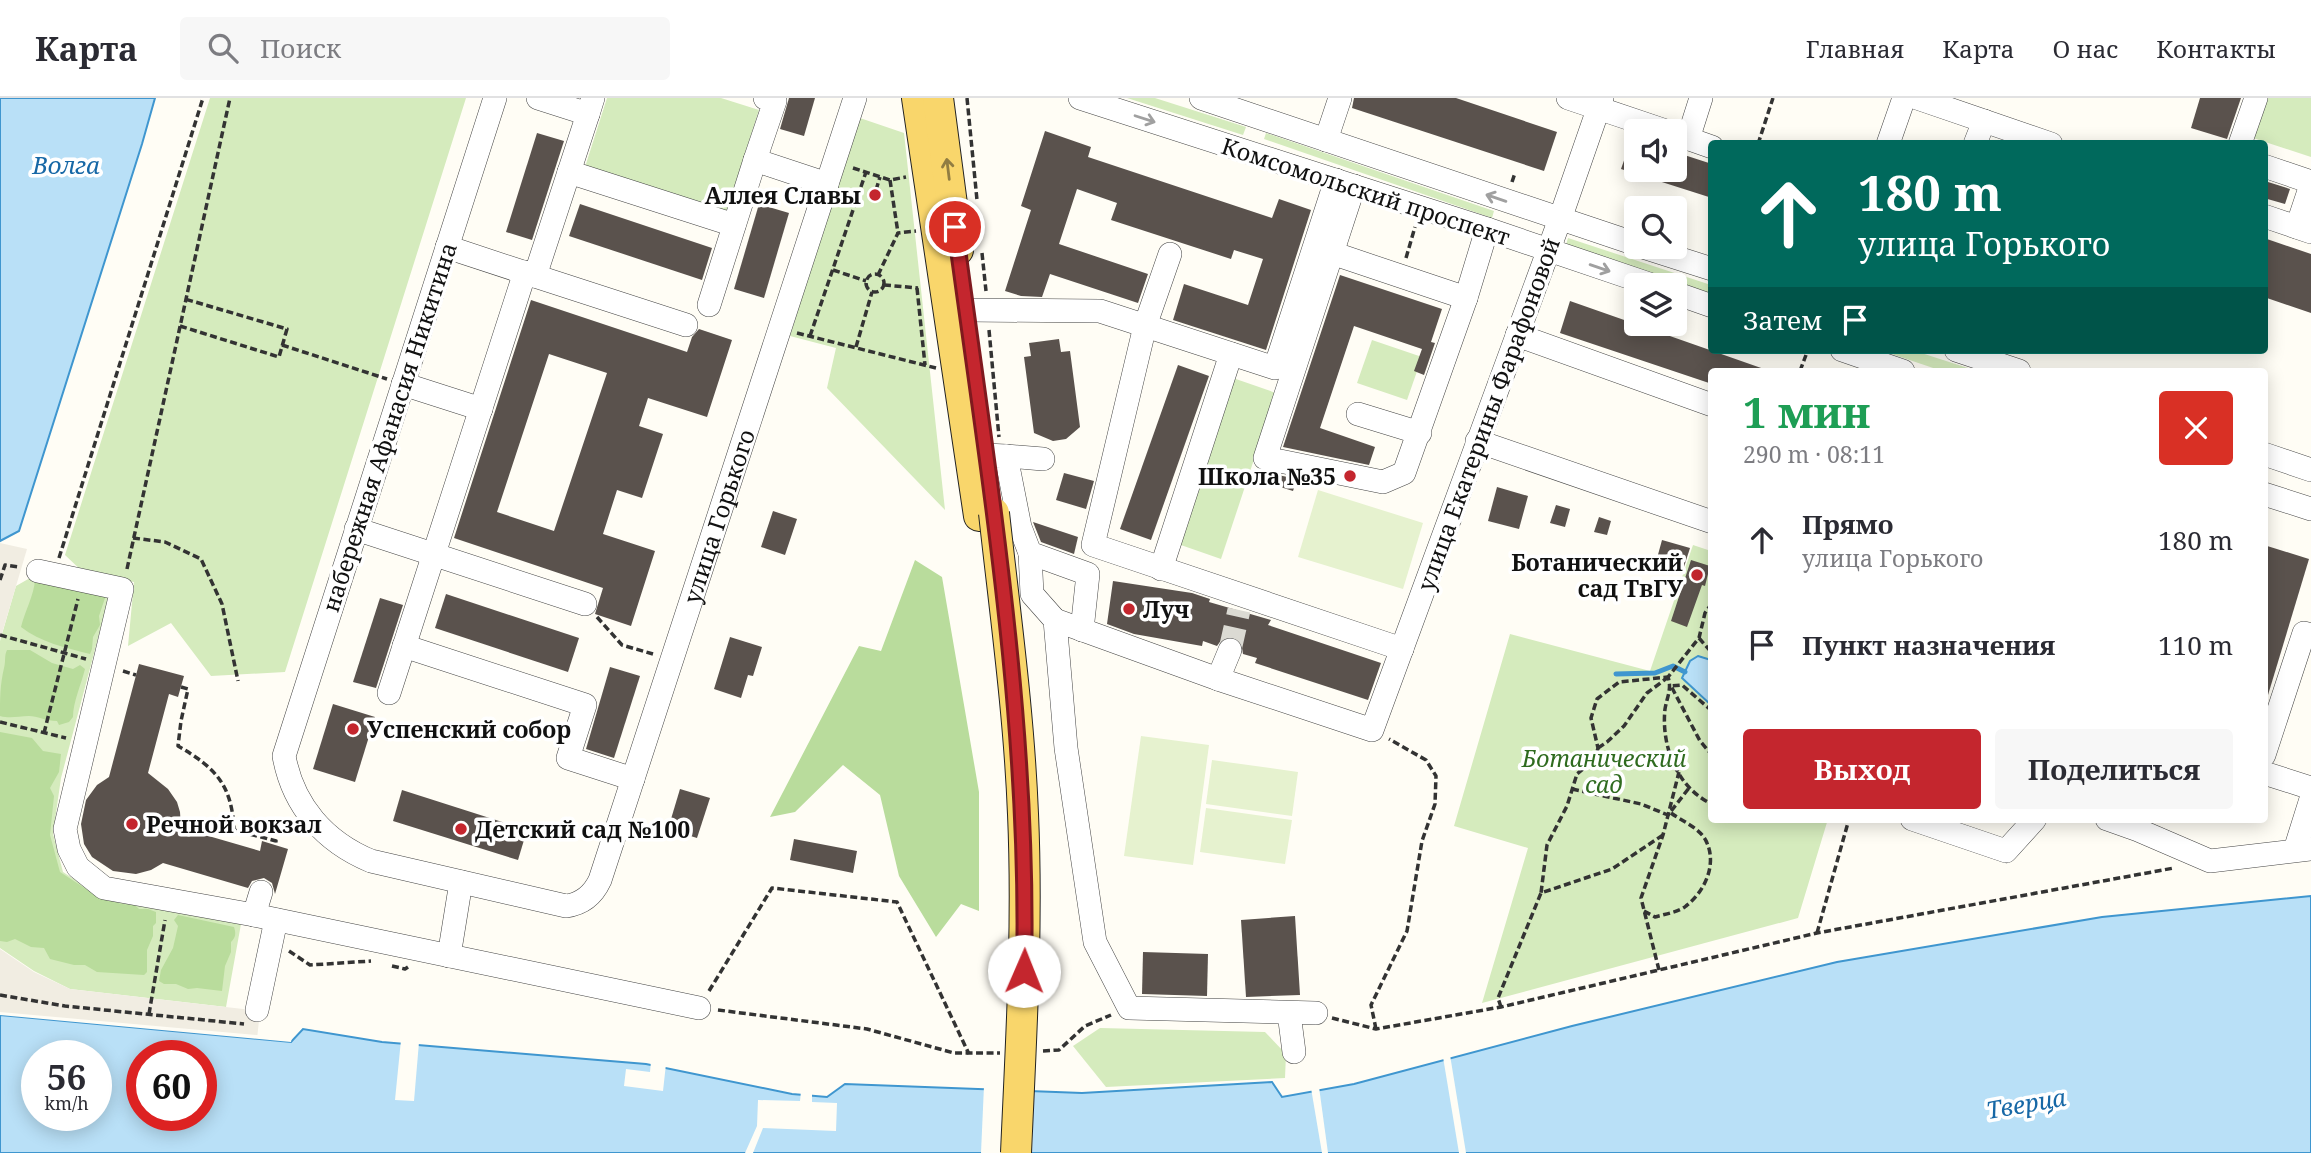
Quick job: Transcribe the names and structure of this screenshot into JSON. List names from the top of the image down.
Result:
{
  "streets": {
    "street": [
      "Комсомольский проспект",
      "улица Екатерины Фарафоновой",
      "набережная Афанасия Никитина",
      "улица Горького"
    ]
  },
  "crossings": [
    ["Комсомольский проспект", "улица Екатерины Фарафоновой"],
    ["набережная Афанасия Никитина", "улица Горького"]
  ],
  "water": ["Волга", "Тверца"],
  "parks": ["Ботанический сад"],
  "places": [
    "Аллея Славы",
    "Школа №35",
    "Ботанический сад ТвГУ",
    "Луч",
    "Успенский собор",
    "Речной вокзал",
    "Детский сад №100"
  ],
  "page": {
    "header": "Карта",
    "search": "Поиск",
    "nav": [
      "Главная",
      "Карта",
      "О нас",
      "Контакты"
    ],
    "turn": ["180 m", "улица Горького"],
    "then": "Затем",
    "heading": ["1 мин", "290 m · 08:11"],
    "list": [
      {
        "name": "Прямо",
        "note": "улица Горького",
        "value": "180 m"
      },
      {
        "name": "Пункт назначения",
        "value": "110 m"
      }
    ],
    "buttons": ["Выход", "Поделиться"],
    "speed": "56 km/h",
    "limit": "60"
  }
}
